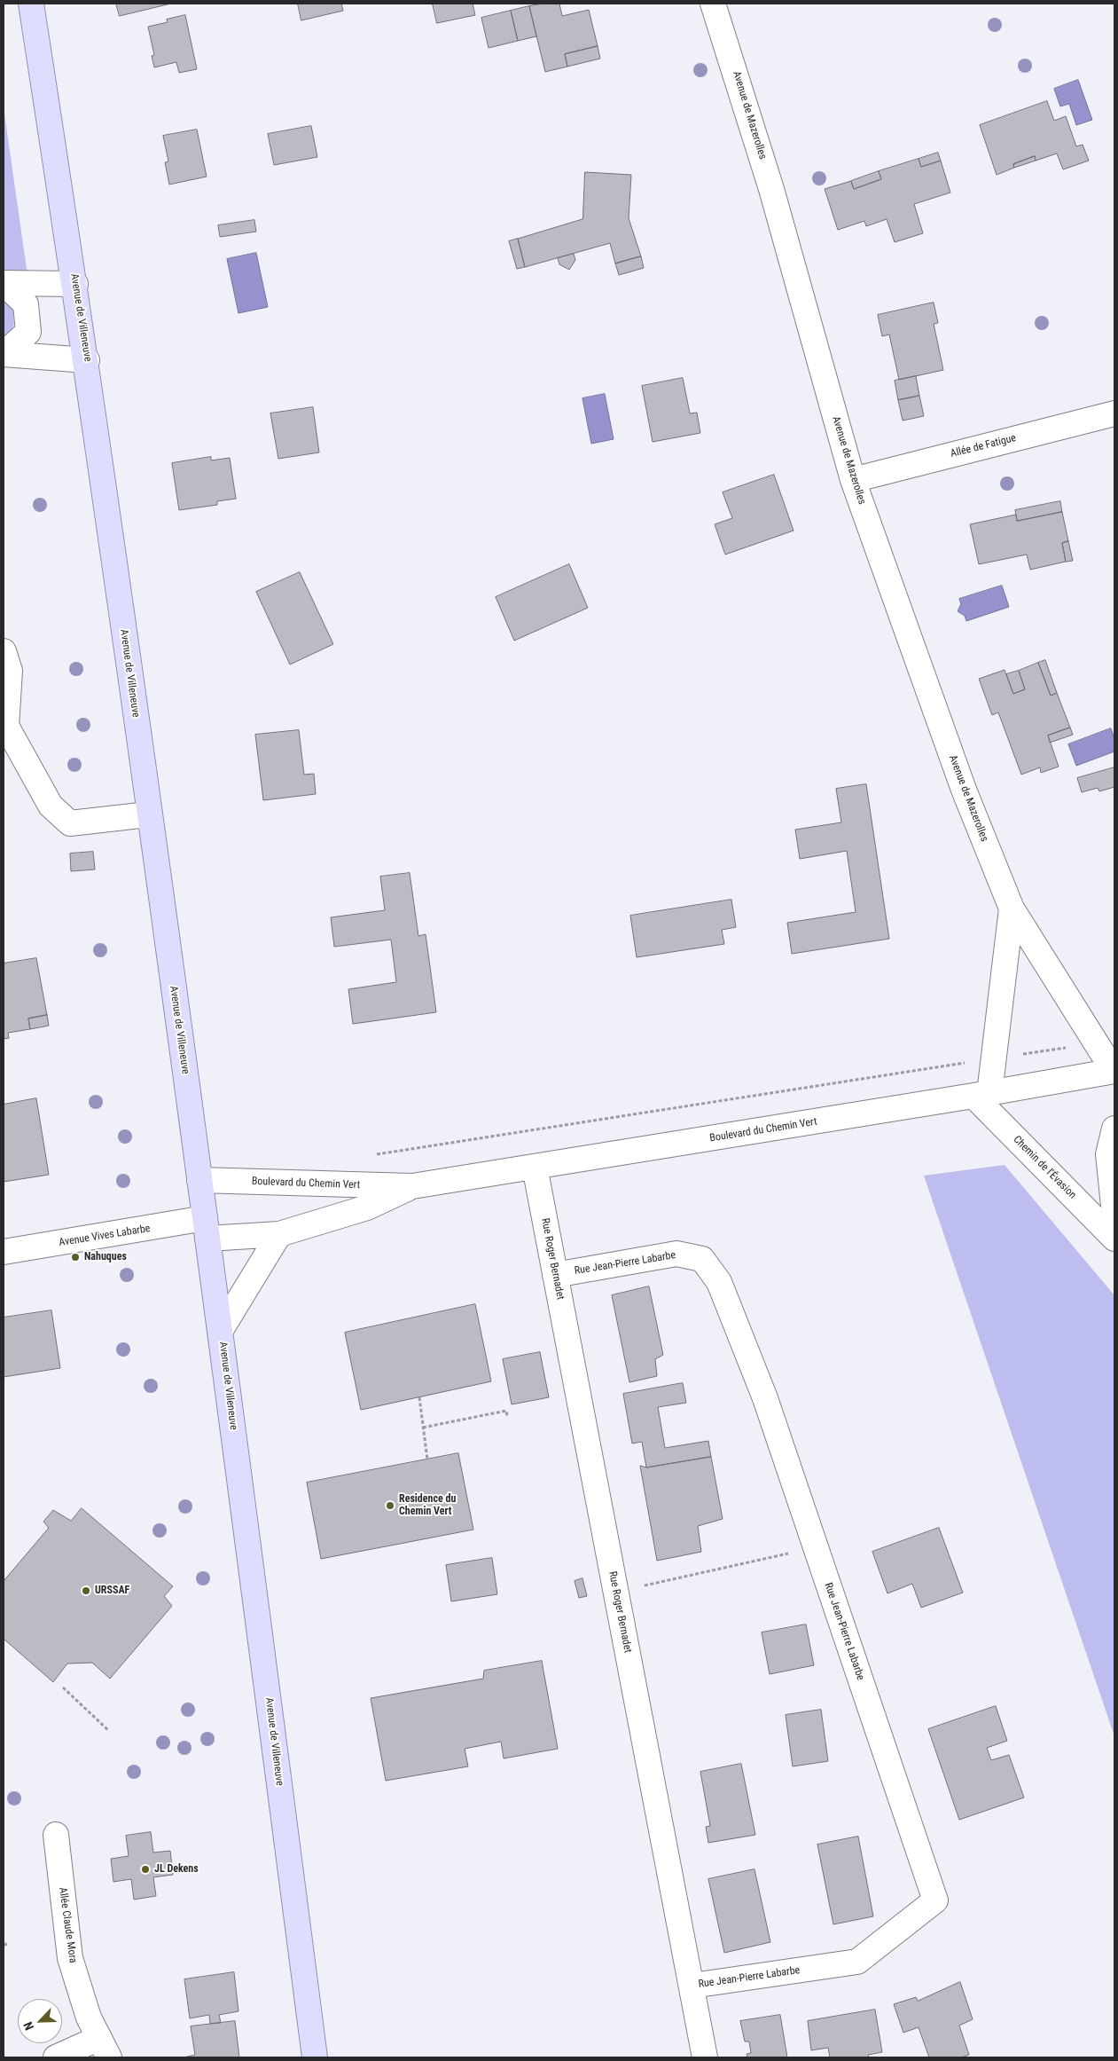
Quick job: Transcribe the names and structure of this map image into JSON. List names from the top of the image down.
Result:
{
  "streets": {
    "main road": ["Avenue de Villeneuve"],
    "street": [
      "Avenue de Mazerolles",
      "Allée de Fatigue",
      "Boulevard du Chemin Vert",
      "Chemin de l'Évasion",
      "Avenue Vives Labarbe",
      "Rue Roger Bernadet",
      "Rue Jean-Pierre Labarbe",
      "Allée Claude Mora"
    ]
  },
  "crossings": [
    ["Avenue de Mazerolles", "Allée de Fatigue"],
    ["Avenue de Mazerolles", "Boulevard du Chemin Vert"],
    ["Avenue de Mazerolles", "Chemin de l'Évasion"],
    ["Avenue de Villeneuve", "Boulevard du Chemin Vert"],
    ["Avenue de Villeneuve", "Avenue Vives Labarbe"],
    ["Boulevard du Chemin Vert", "Chemin de l'Évasion"],
    ["Boulevard du Chemin Vert", "Avenue Vives Labarbe"],
    ["Boulevard du Chemin Vert", "Rue Roger Bernadet"],
    ["Rue Roger Bernadet", "Rue Jean-Pierre Labarbe"]
  ],
  "places": [
    "Nahuques",
    "Residence du Chemin Vert",
    "URSSAF",
    "JL Dekens"
  ],
  "north": "bottom left"
}
